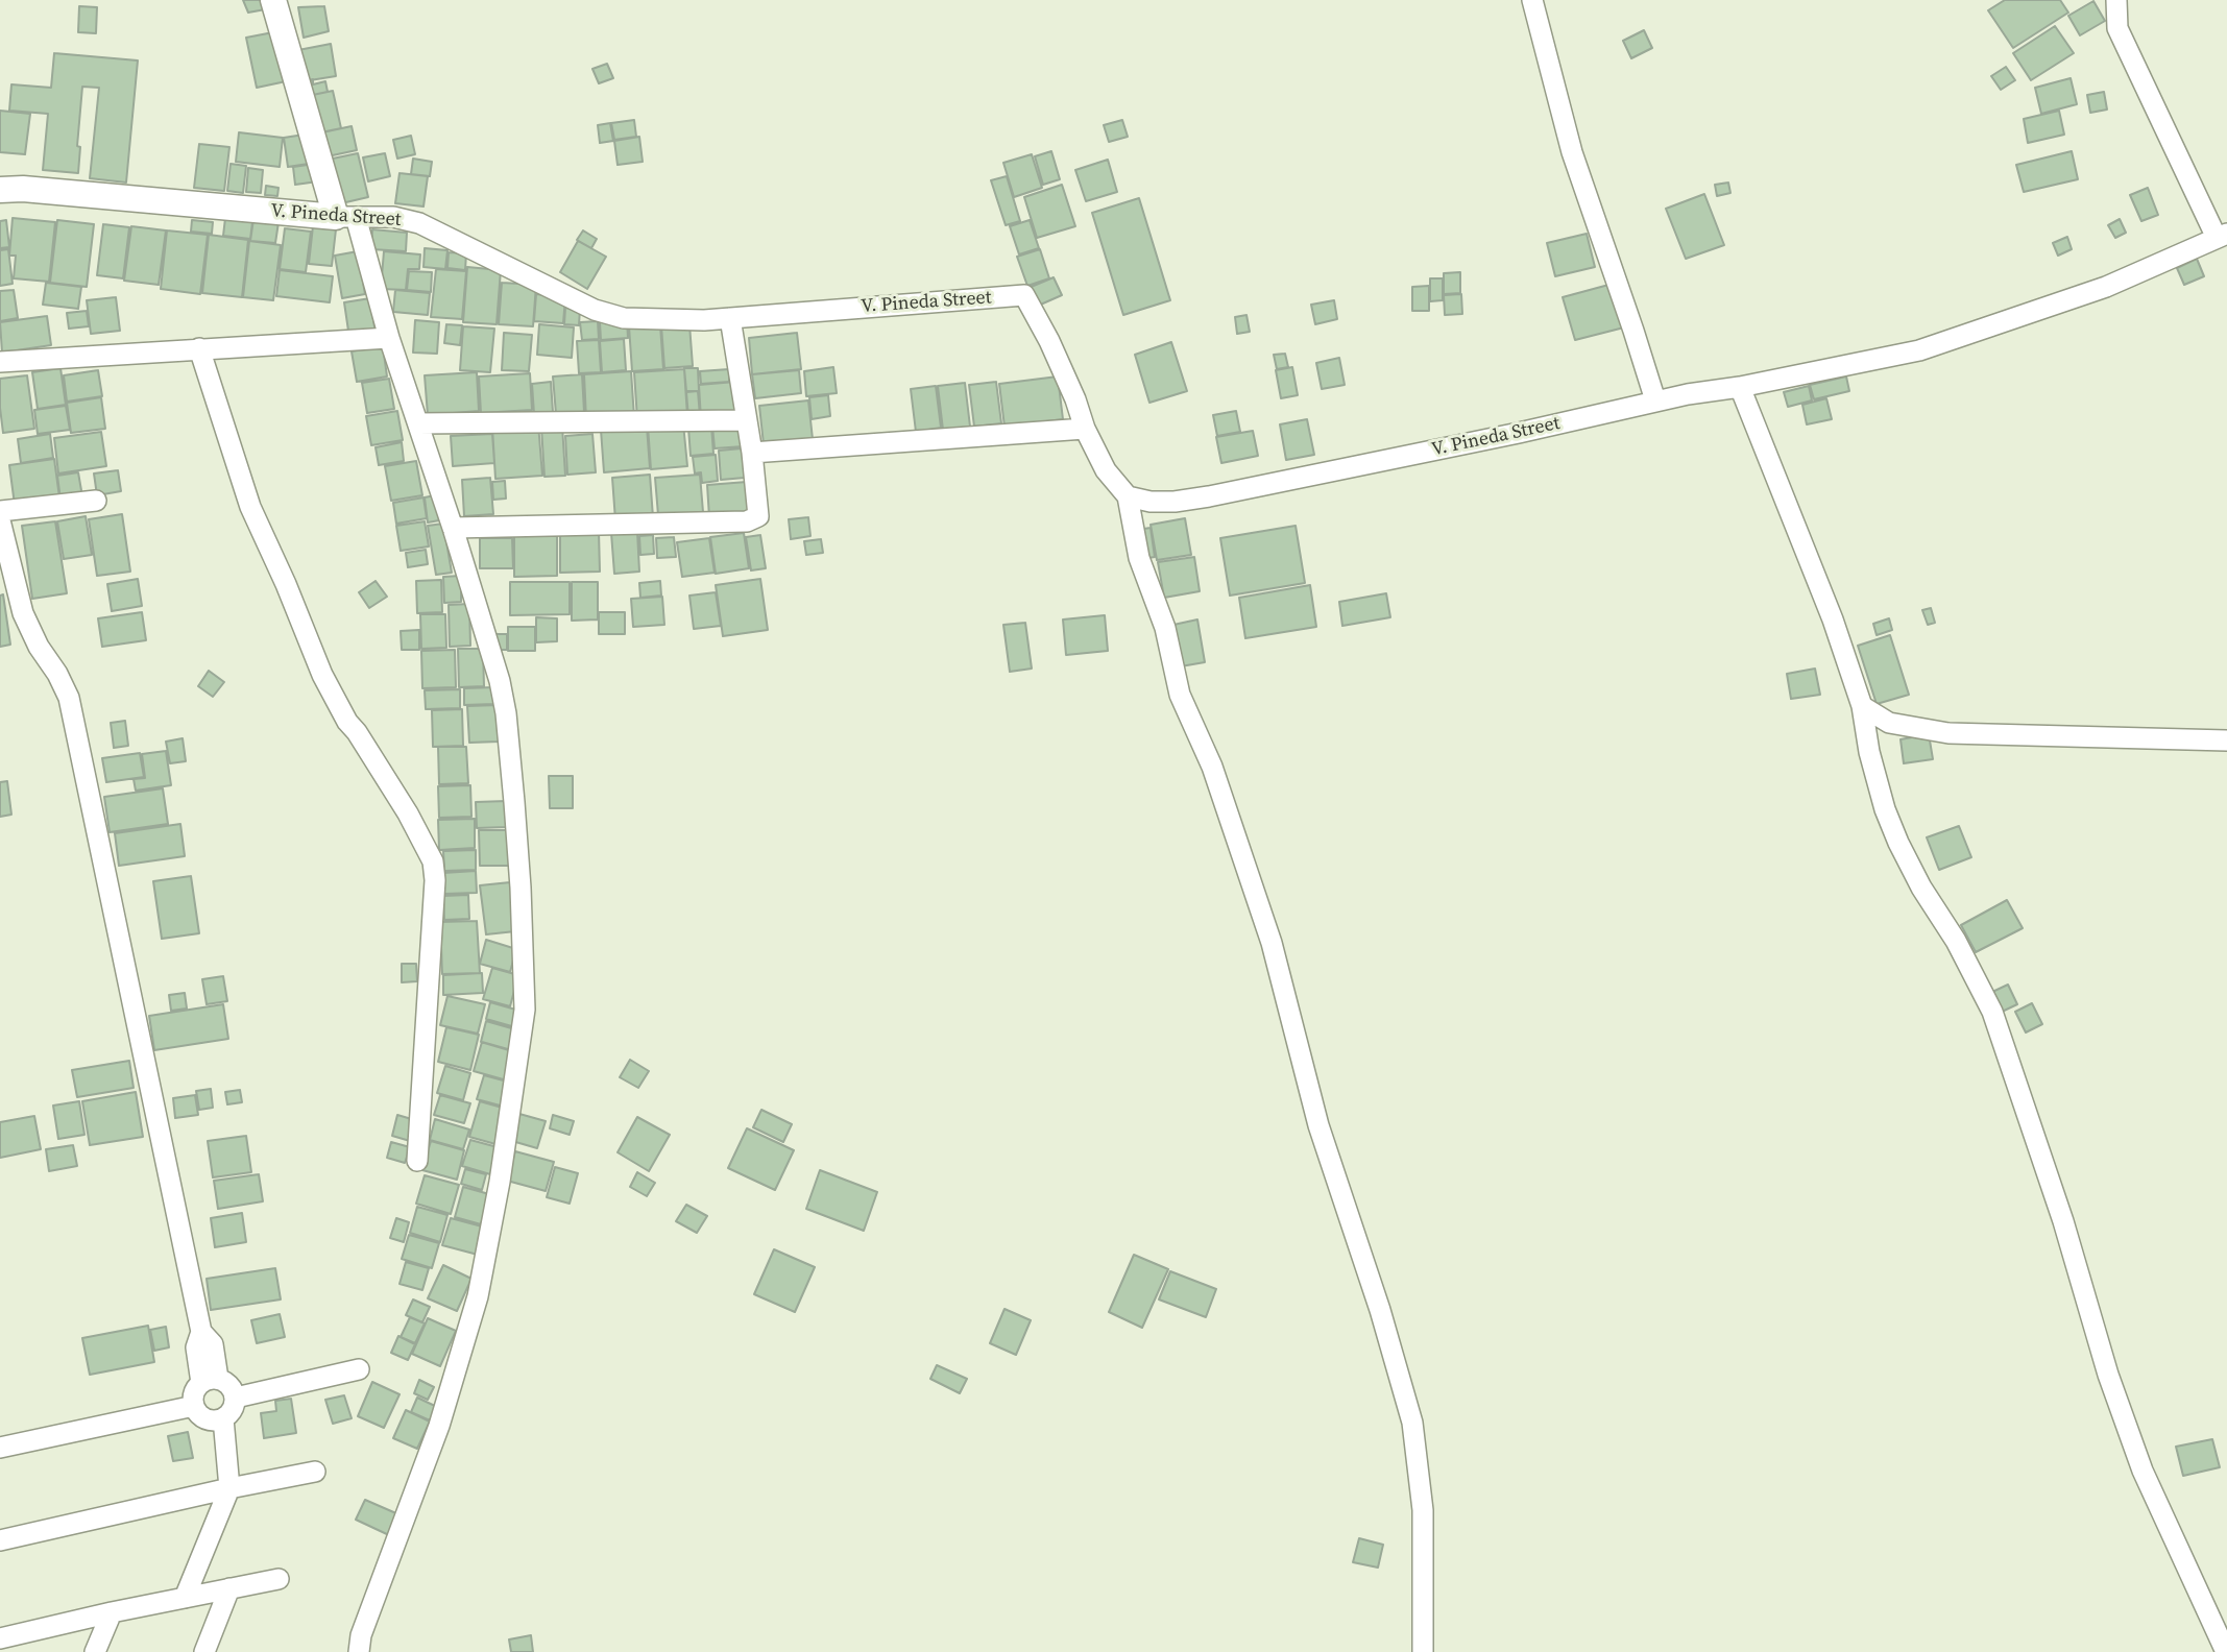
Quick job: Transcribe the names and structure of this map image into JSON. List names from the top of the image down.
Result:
{
  "streets": {
    "street": ["V. Pineda Street"]
  }
}
